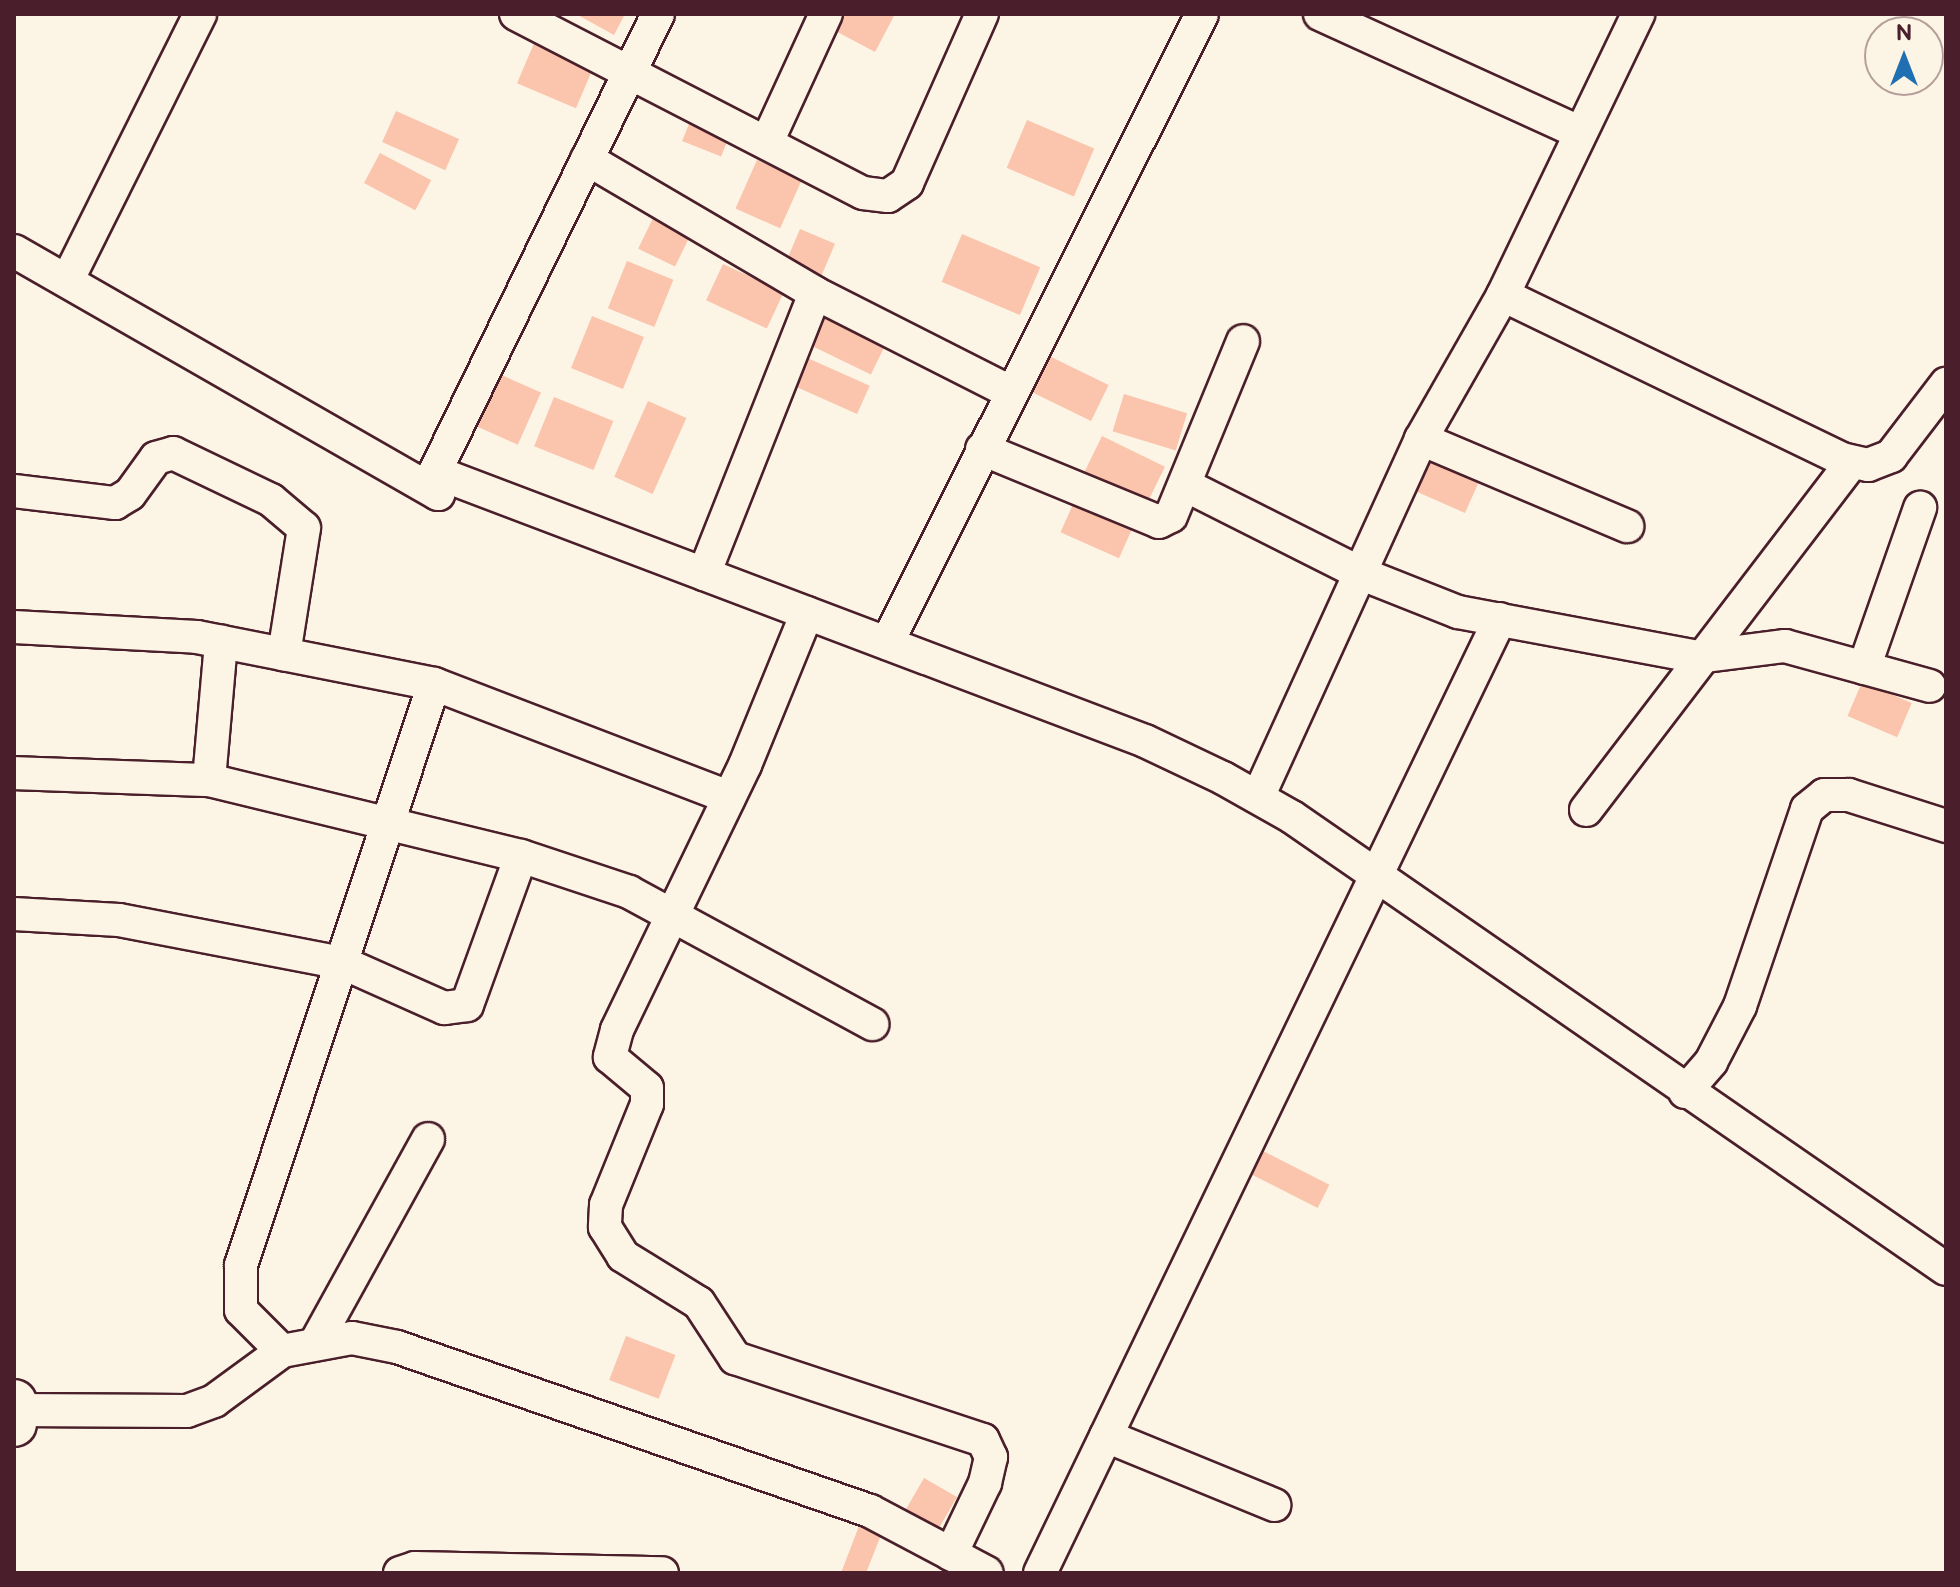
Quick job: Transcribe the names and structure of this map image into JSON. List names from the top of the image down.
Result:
{
  "north": "top"
}
